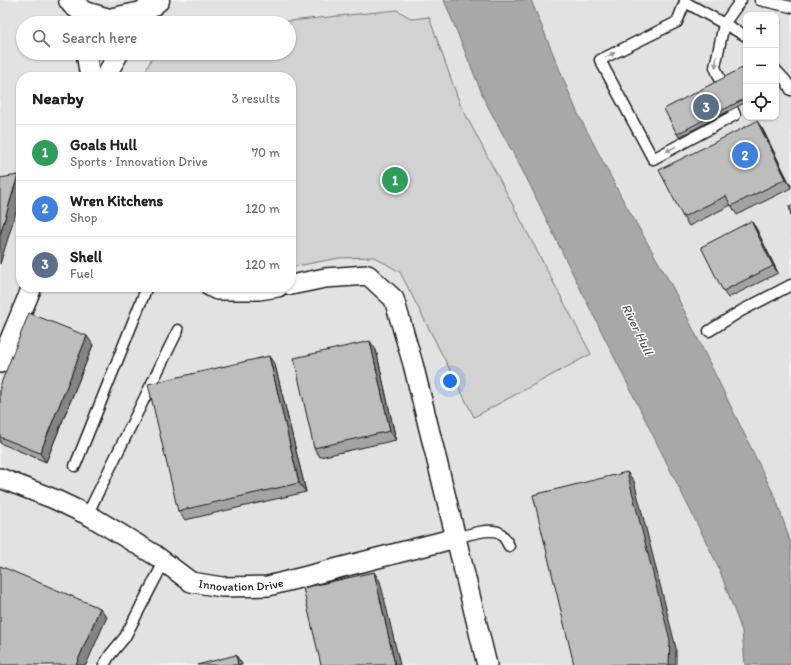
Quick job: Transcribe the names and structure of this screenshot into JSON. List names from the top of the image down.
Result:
{
  "streets": {
    "street": ["Innovation Drive"]
  },
  "water": ["River Hull"],
  "page": {
    "map_buttons": ["+", "−"],
    "search": "Search here",
    "heading": ["Nearby", "3 results"],
    "pins": ["3", "2", "1"],
    "list": [
      {
        "mark": "1",
        "name": "Goals Hull",
        "note": "Sports · Innovation Drive",
        "value": "70 m"
      },
      {
        "mark": "2",
        "name": "Wren Kitchens",
        "note": "Shop",
        "value": "120 m"
      },
      {
        "mark": "3",
        "name": "Shell",
        "note": "Fuel",
        "value": "120 m"
      }
    ]
  }
}
